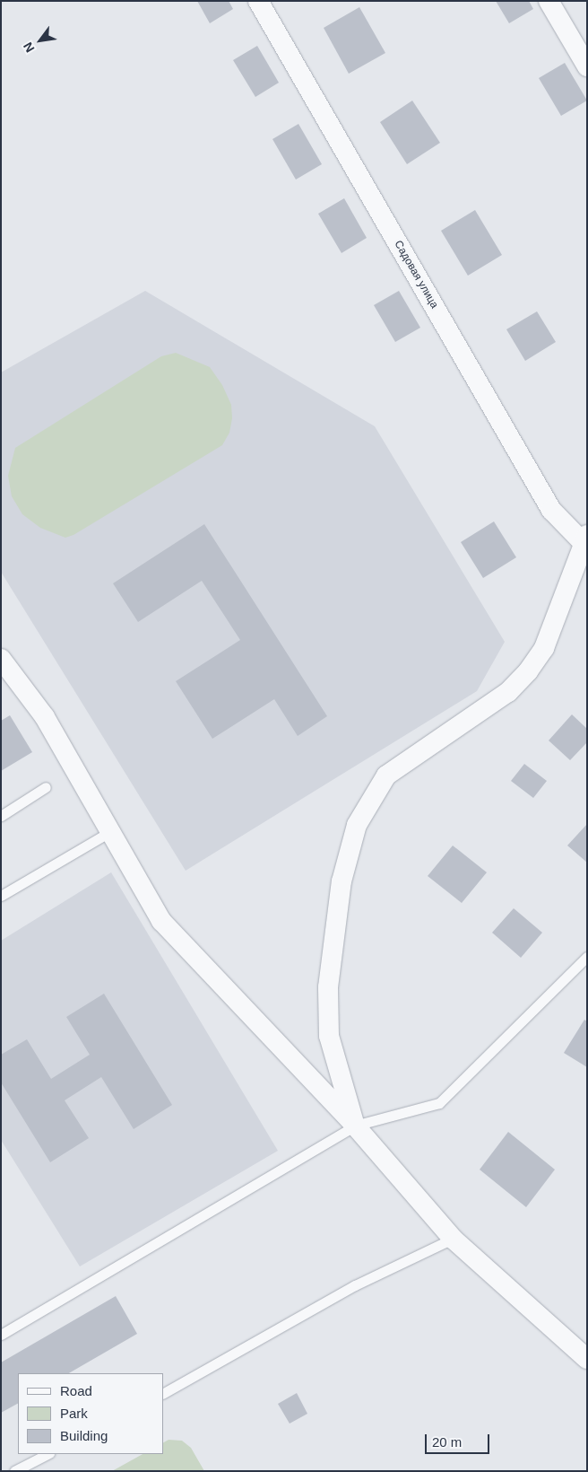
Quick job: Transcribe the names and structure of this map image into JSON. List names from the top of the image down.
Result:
{
  "streets": {
    "street": ["Садовая улица"]
  },
  "legend": ["Road", "Park", "Building"],
  "scale_bar": "20 m",
  "north": "bottom left"
}
